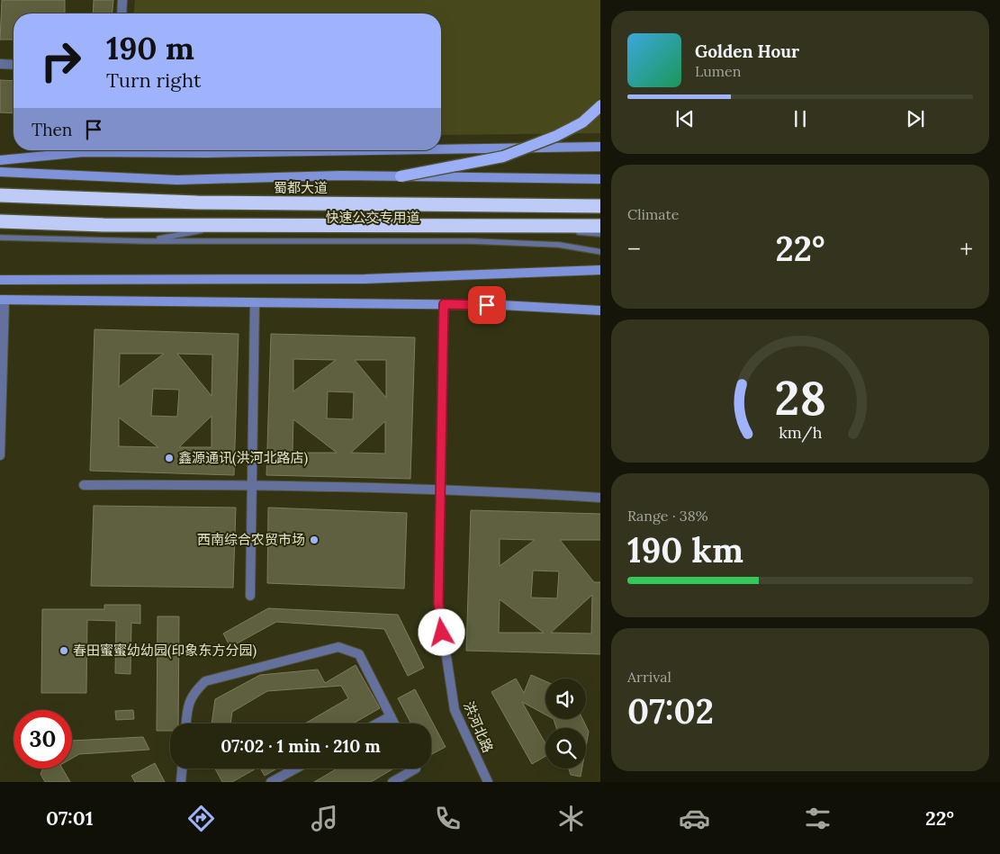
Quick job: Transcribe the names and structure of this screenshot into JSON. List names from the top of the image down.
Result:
{
  "streets": {
    "highway": ["蜀都大道"],
    "street": ["洪河北路"],
    "lane": ["快速公交专用道"]
  },
  "places": ["鑫源通讯(洪河北路店)", "西南综合农贸市场", "春田蜜蜜幼幼园(印象东方分园)"],
  "page": {
    "turn": ["190 m", "Turn right"],
    "song": ["Golden Hour", "Lumen"],
    "then": "Then",
    "tile": [
      "Climate",
      ["Range · 38%", "190 km"],
      ["Arrival", "07:02"]
    ],
    "heat": ["−", "22°", "+"],
    "limit": "30",
    "trip": "07:02 · 1 min · 210 m",
    "tabs": ["07:01", "22°"],
    "gauge": ["28", "km/h"]
  }
}
